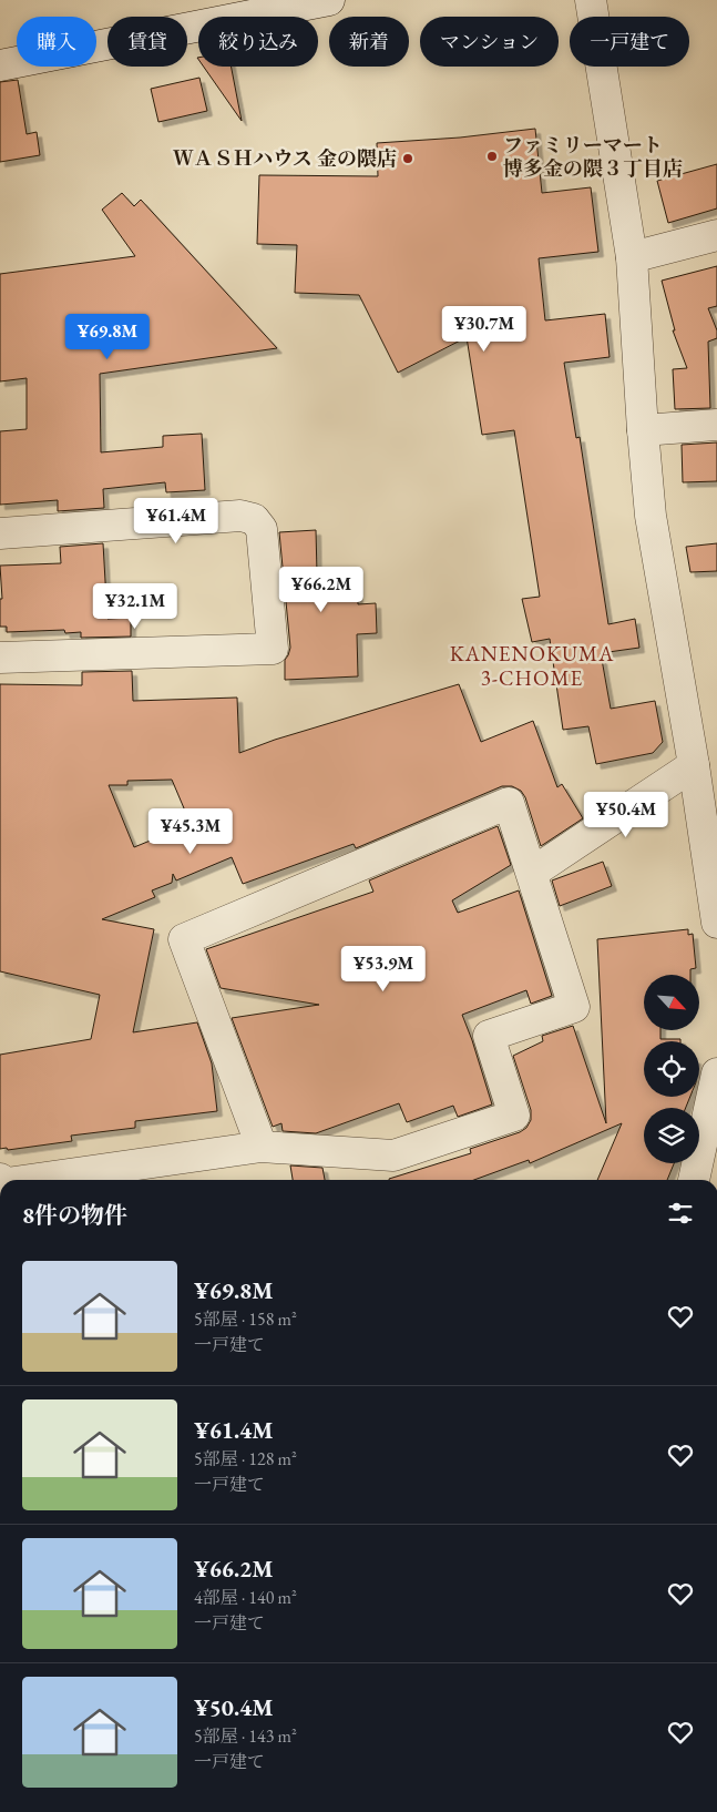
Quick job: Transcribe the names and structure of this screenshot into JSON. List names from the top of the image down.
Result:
{
  "districts": ["KANENOKUMA 3-CHOME"],
  "places": ["ファミリーマート 博多金の隈３丁目店", "ＷＡＳＨハウス 金の隈店"],
  "north": "bottom right",
  "page": {
    "chip": [
      "購入",
      "賃貸",
      "絞り込み",
      "新着",
      "マンション",
      "一戸建て"
    ],
    "price": [
      "¥30.7M",
      "¥69.8M",
      "¥61.4M",
      "¥66.2M",
      "¥32.1M",
      "¥50.4M",
      "¥45.3M",
      "¥53.9M"
    ],
    "heading": "8件の物件",
    "list": [
      {
        "name": "¥69.8M",
        "note": "5部屋 · 158 m² · 一戸建て"
      },
      {
        "name": "¥61.4M",
        "note": "5部屋 · 128 m² · 一戸建て"
      },
      {
        "name": "¥66.2M",
        "note": "4部屋 · 140 m² · 一戸建て"
      },
      {
        "name": "¥50.4M",
        "note": "5部屋 · 143 m² · 一戸建て"
      }
    ]
  }
}
